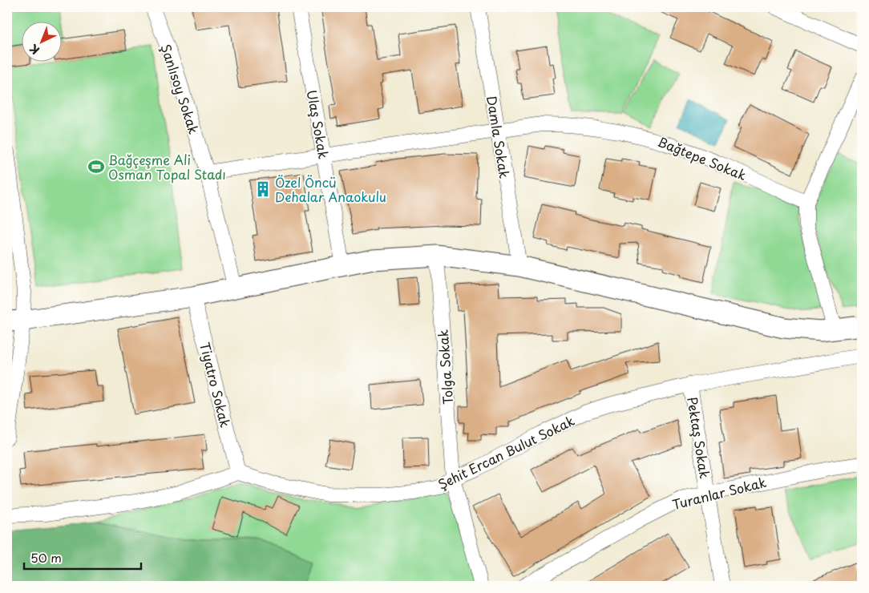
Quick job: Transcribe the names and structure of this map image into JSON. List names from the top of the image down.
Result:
{
  "streets": {
    "street": [
      "Şanlısoy Sokak",
      "Ulaş Sokak",
      "Damla Sokak",
      "Bağtepe Sokak",
      "Tolga Sokak",
      "Tiyatro Sokak",
      "Pektaş Sokak",
      "Şehit Ercan Bulut Sokak",
      "Turanlar Sokak"
    ]
  },
  "crossings": [
    ["Şanlısoy Sokak", "Bağtepe Sokak"],
    ["Ulaş Sokak", "Bağtepe Sokak"],
    ["Damla Sokak", "Bağtepe Sokak"],
    ["Tolga Sokak", "Şehit Ercan Bulut Sokak"],
    ["Tiyatro Sokak", "Şehit Ercan Bulut Sokak"],
    ["Pektaş Sokak", "Şehit Ercan Bulut Sokak"],
    ["Pektaş Sokak", "Turanlar Sokak"]
  ],
  "places": {
    "sports": ["Bağçeşme Ali Osman Topal Stadı"],
    "building": ["Özel Öncü Dehalar Anaokulu"]
  },
  "scale_bar": "50 m",
  "north": "bottom left"
}
